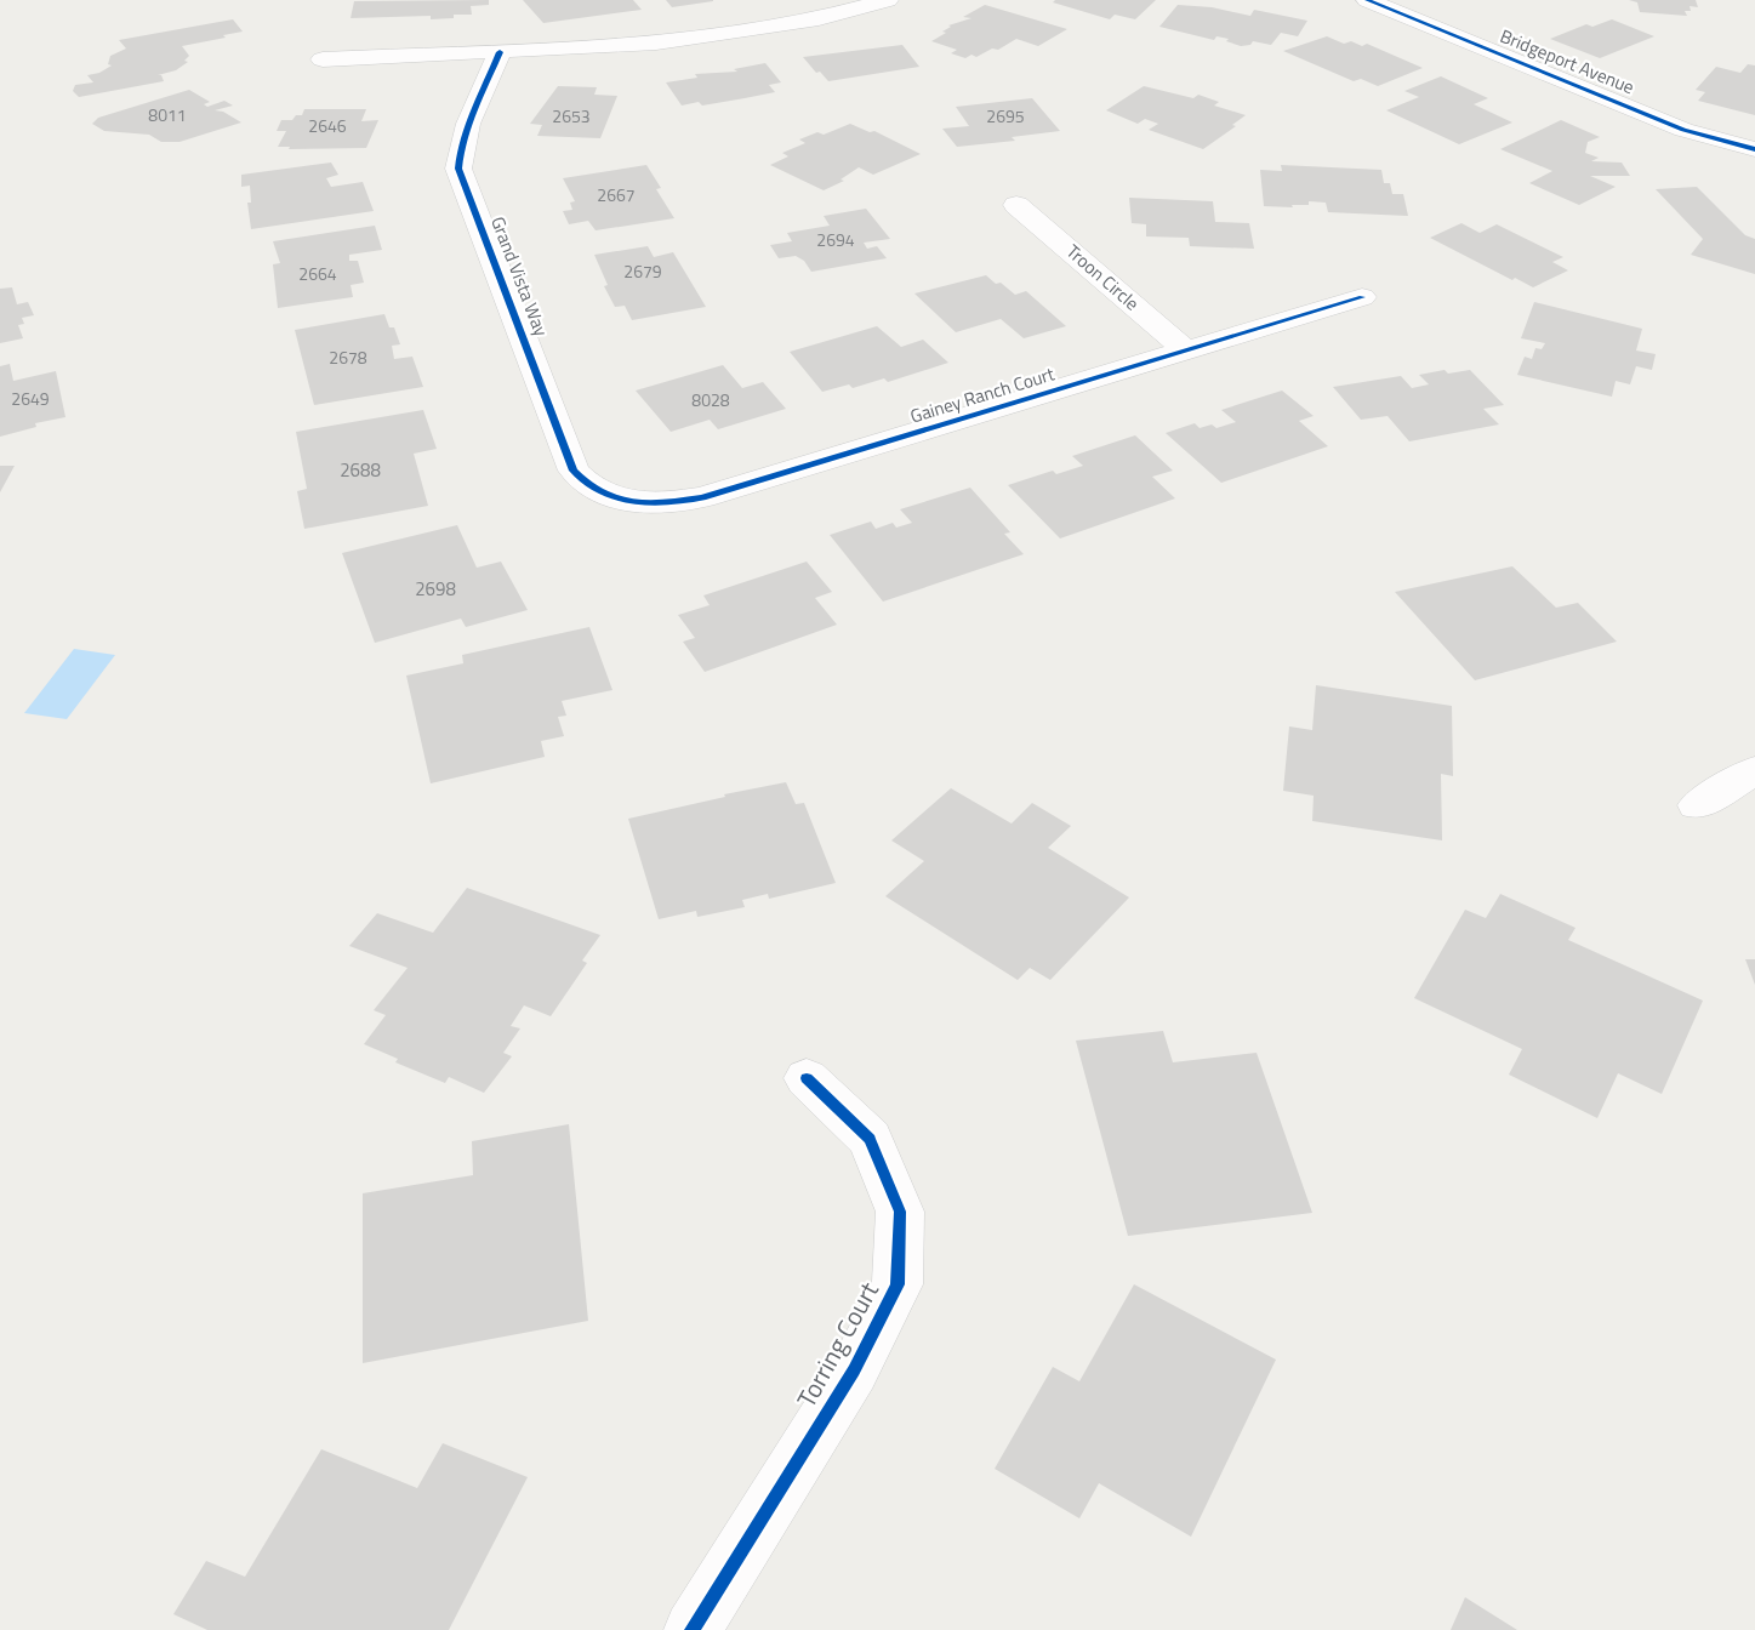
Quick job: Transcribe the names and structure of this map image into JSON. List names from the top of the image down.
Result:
{
  "streets": {
    "street": [
      "Bridgeport Avenue",
      "Grand Vista Way",
      "Troon Circle",
      "Gainey Ranch Court",
      "Torring Court"
    ]
  },
  "crossings": [
    ["Grand Vista Way", "Gainey Ranch Court"],
    ["Troon Circle", "Gainey Ranch Court"]
  ],
  "house_numbers": [
    "8011",
    "2653",
    "2695",
    "2646",
    "2667",
    "2694",
    "2679",
    "2664",
    "2678",
    "2649",
    "8028",
    "2688",
    "2698"
  ]
}
